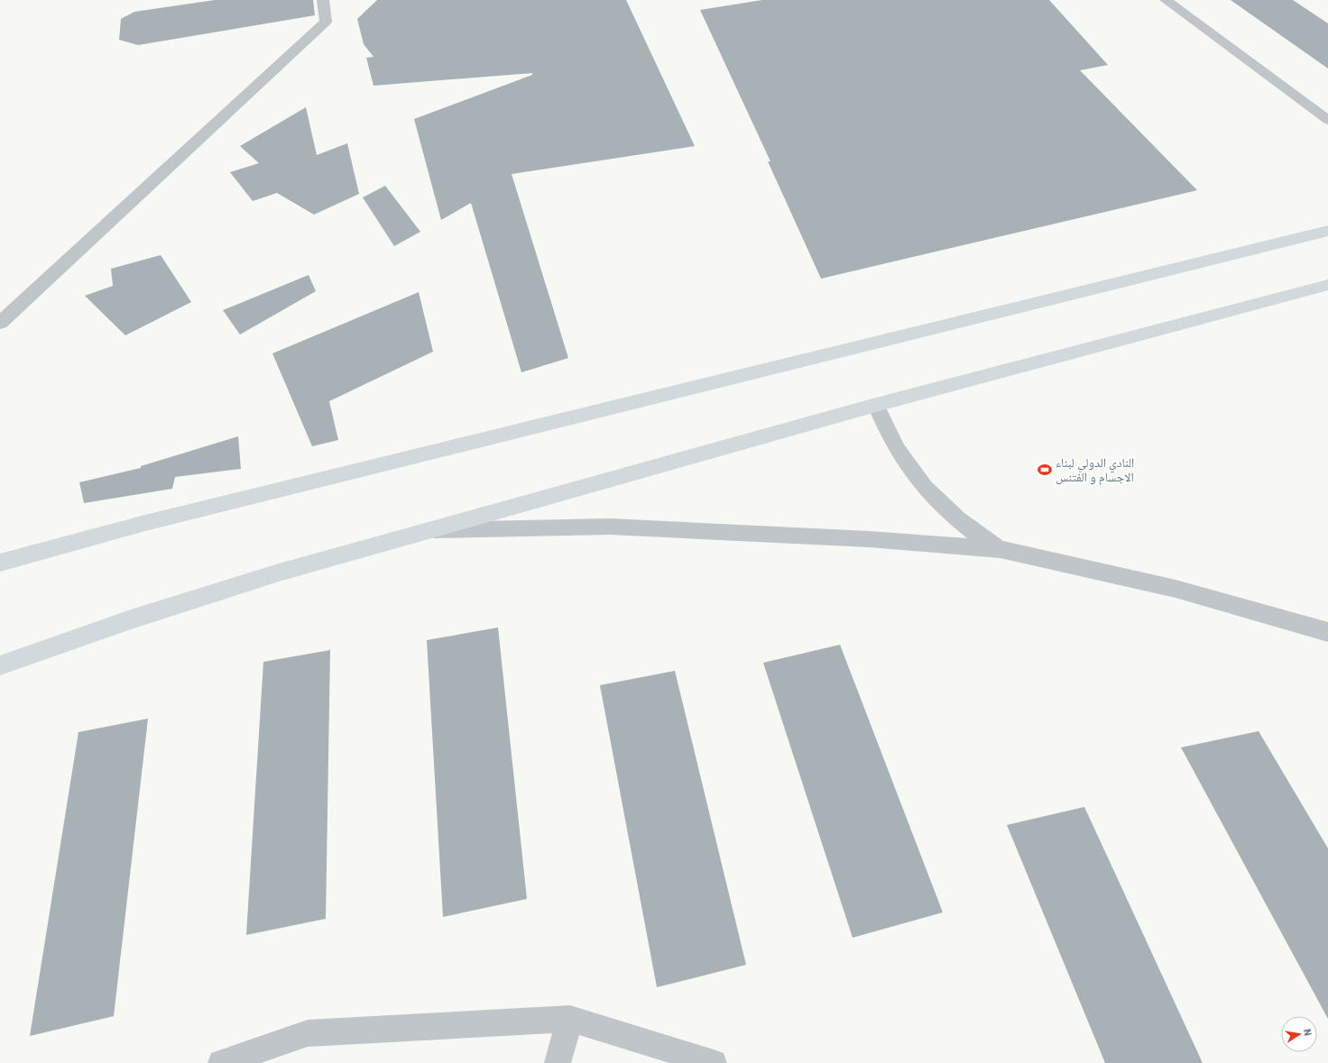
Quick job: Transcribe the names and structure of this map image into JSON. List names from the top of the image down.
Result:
{
  "places": {
    "sports": ["النادي الدولي لبناء الاجسام و الفتنس"]
  },
  "north": "right"
}
